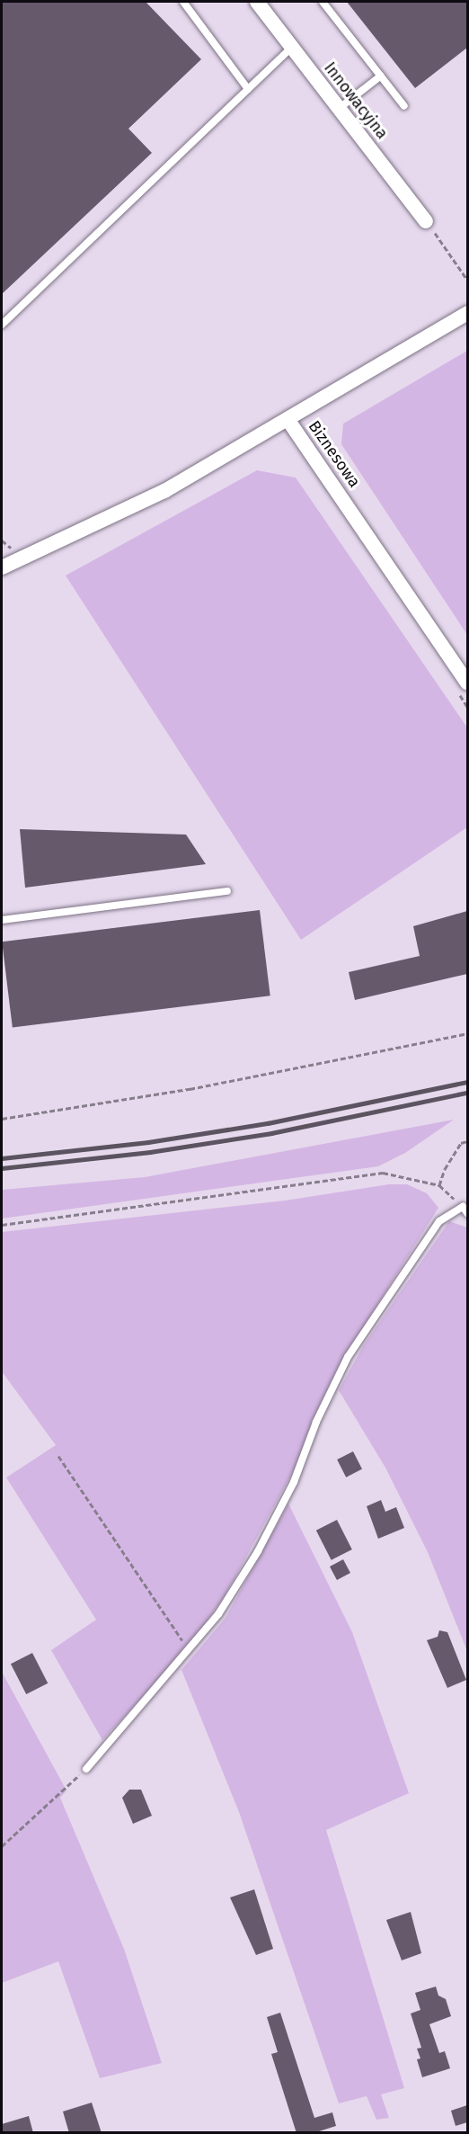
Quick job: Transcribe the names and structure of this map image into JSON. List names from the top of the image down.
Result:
{
  "streets": {
    "street": ["Innowacyjna", "Biznesowa"]
  }
}
